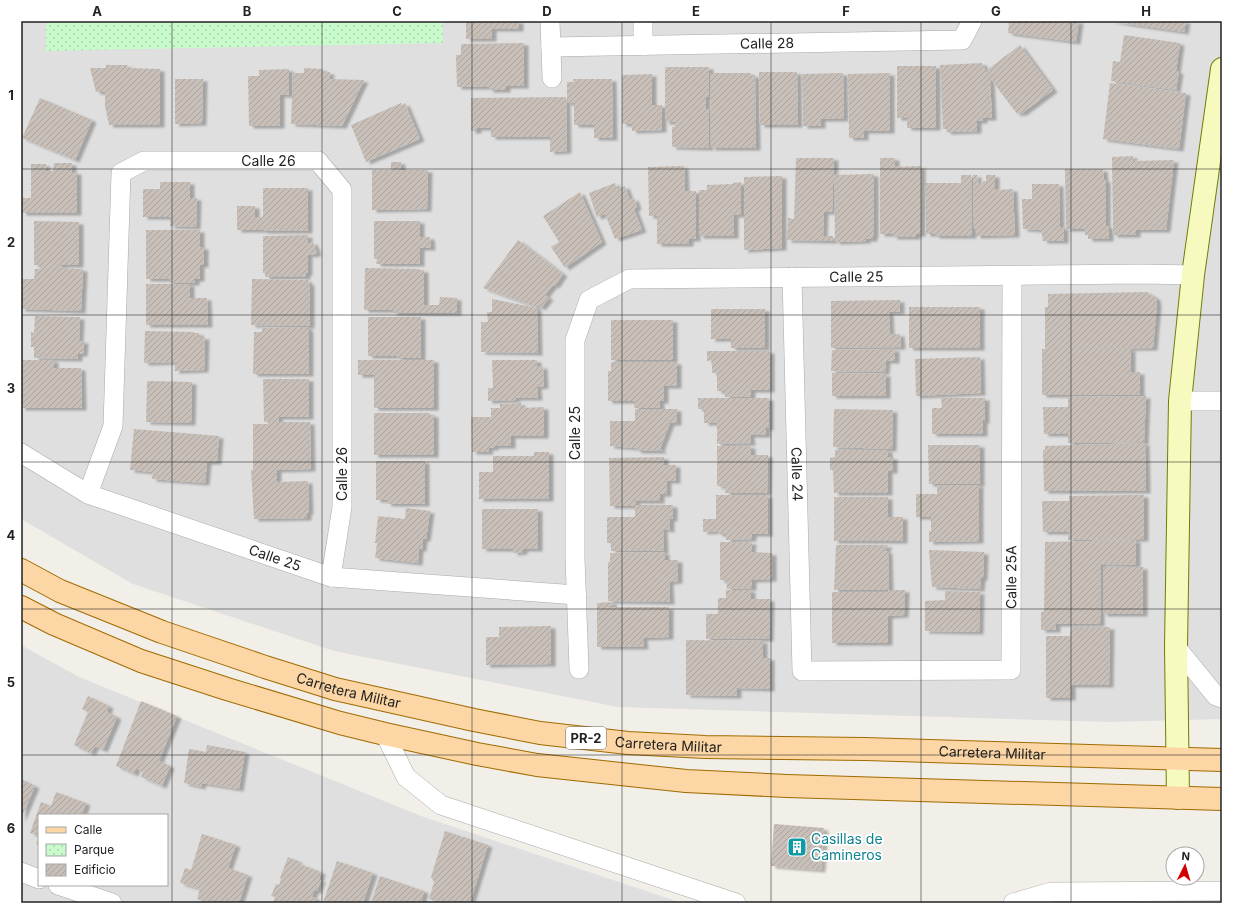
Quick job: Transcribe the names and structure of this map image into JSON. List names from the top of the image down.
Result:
{
  "streets": {
    "main road": ["Carretera Militar", "PR-2"],
    "street": [
      "Calle 28",
      "Calle 26",
      "Calle 25",
      "Calle 24",
      "Calle 25A"
    ]
  },
  "crossings": [
    ["Calle 26", "Calle 25"],
    ["Calle 25", "Calle 24"],
    ["Calle 25", "Calle 25A"],
    ["Calle 24", "Calle 25A"]
  ],
  "places": {
    "building": ["Casillas de Camineros"]
  },
  "legend": ["Calle", "Parque", "Edificio"],
  "north": "top",
  "grid": {
    "columns": [
      "A",
      "B",
      "C",
      "D",
      "E",
      "F",
      "G",
      "H"
    ],
    "rows": [
      "1",
      "2",
      "3",
      "4",
      "5",
      "6"
    ]
  }
}
